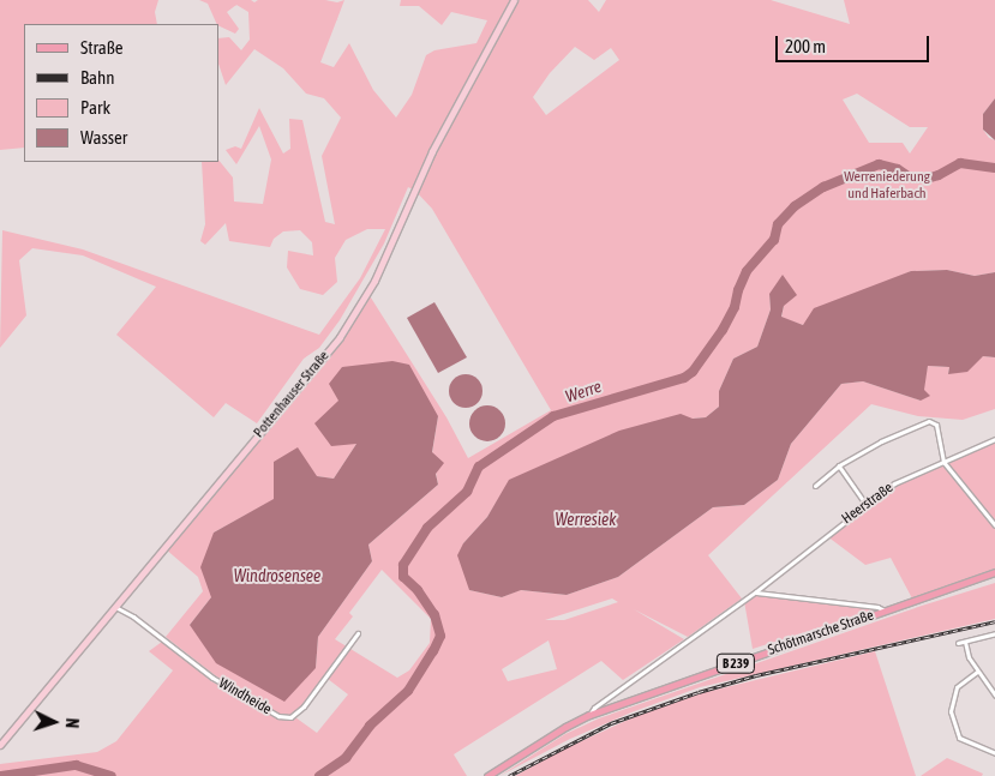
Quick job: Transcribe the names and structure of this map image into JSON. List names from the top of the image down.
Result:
{
  "streets": {
    "main road": ["Schötmarsche Straße", "B 239"],
    "street": ["Pottenhauser Straße", "Heerstraße", "Windheide"]
  },
  "crossings": [
    ["Pottenhauser Straße", "Windheide"],
    ["Heerstraße", "Schötmarsche Straße"]
  ],
  "water": ["Werre", "Werresiek", "Windrosensee"],
  "parks": ["Werreniederung und Haferbach"],
  "legend": [
    "Straße",
    "Bahn",
    "Park",
    "Wasser"
  ],
  "scale_bar": "200 m",
  "north": "right"
}
